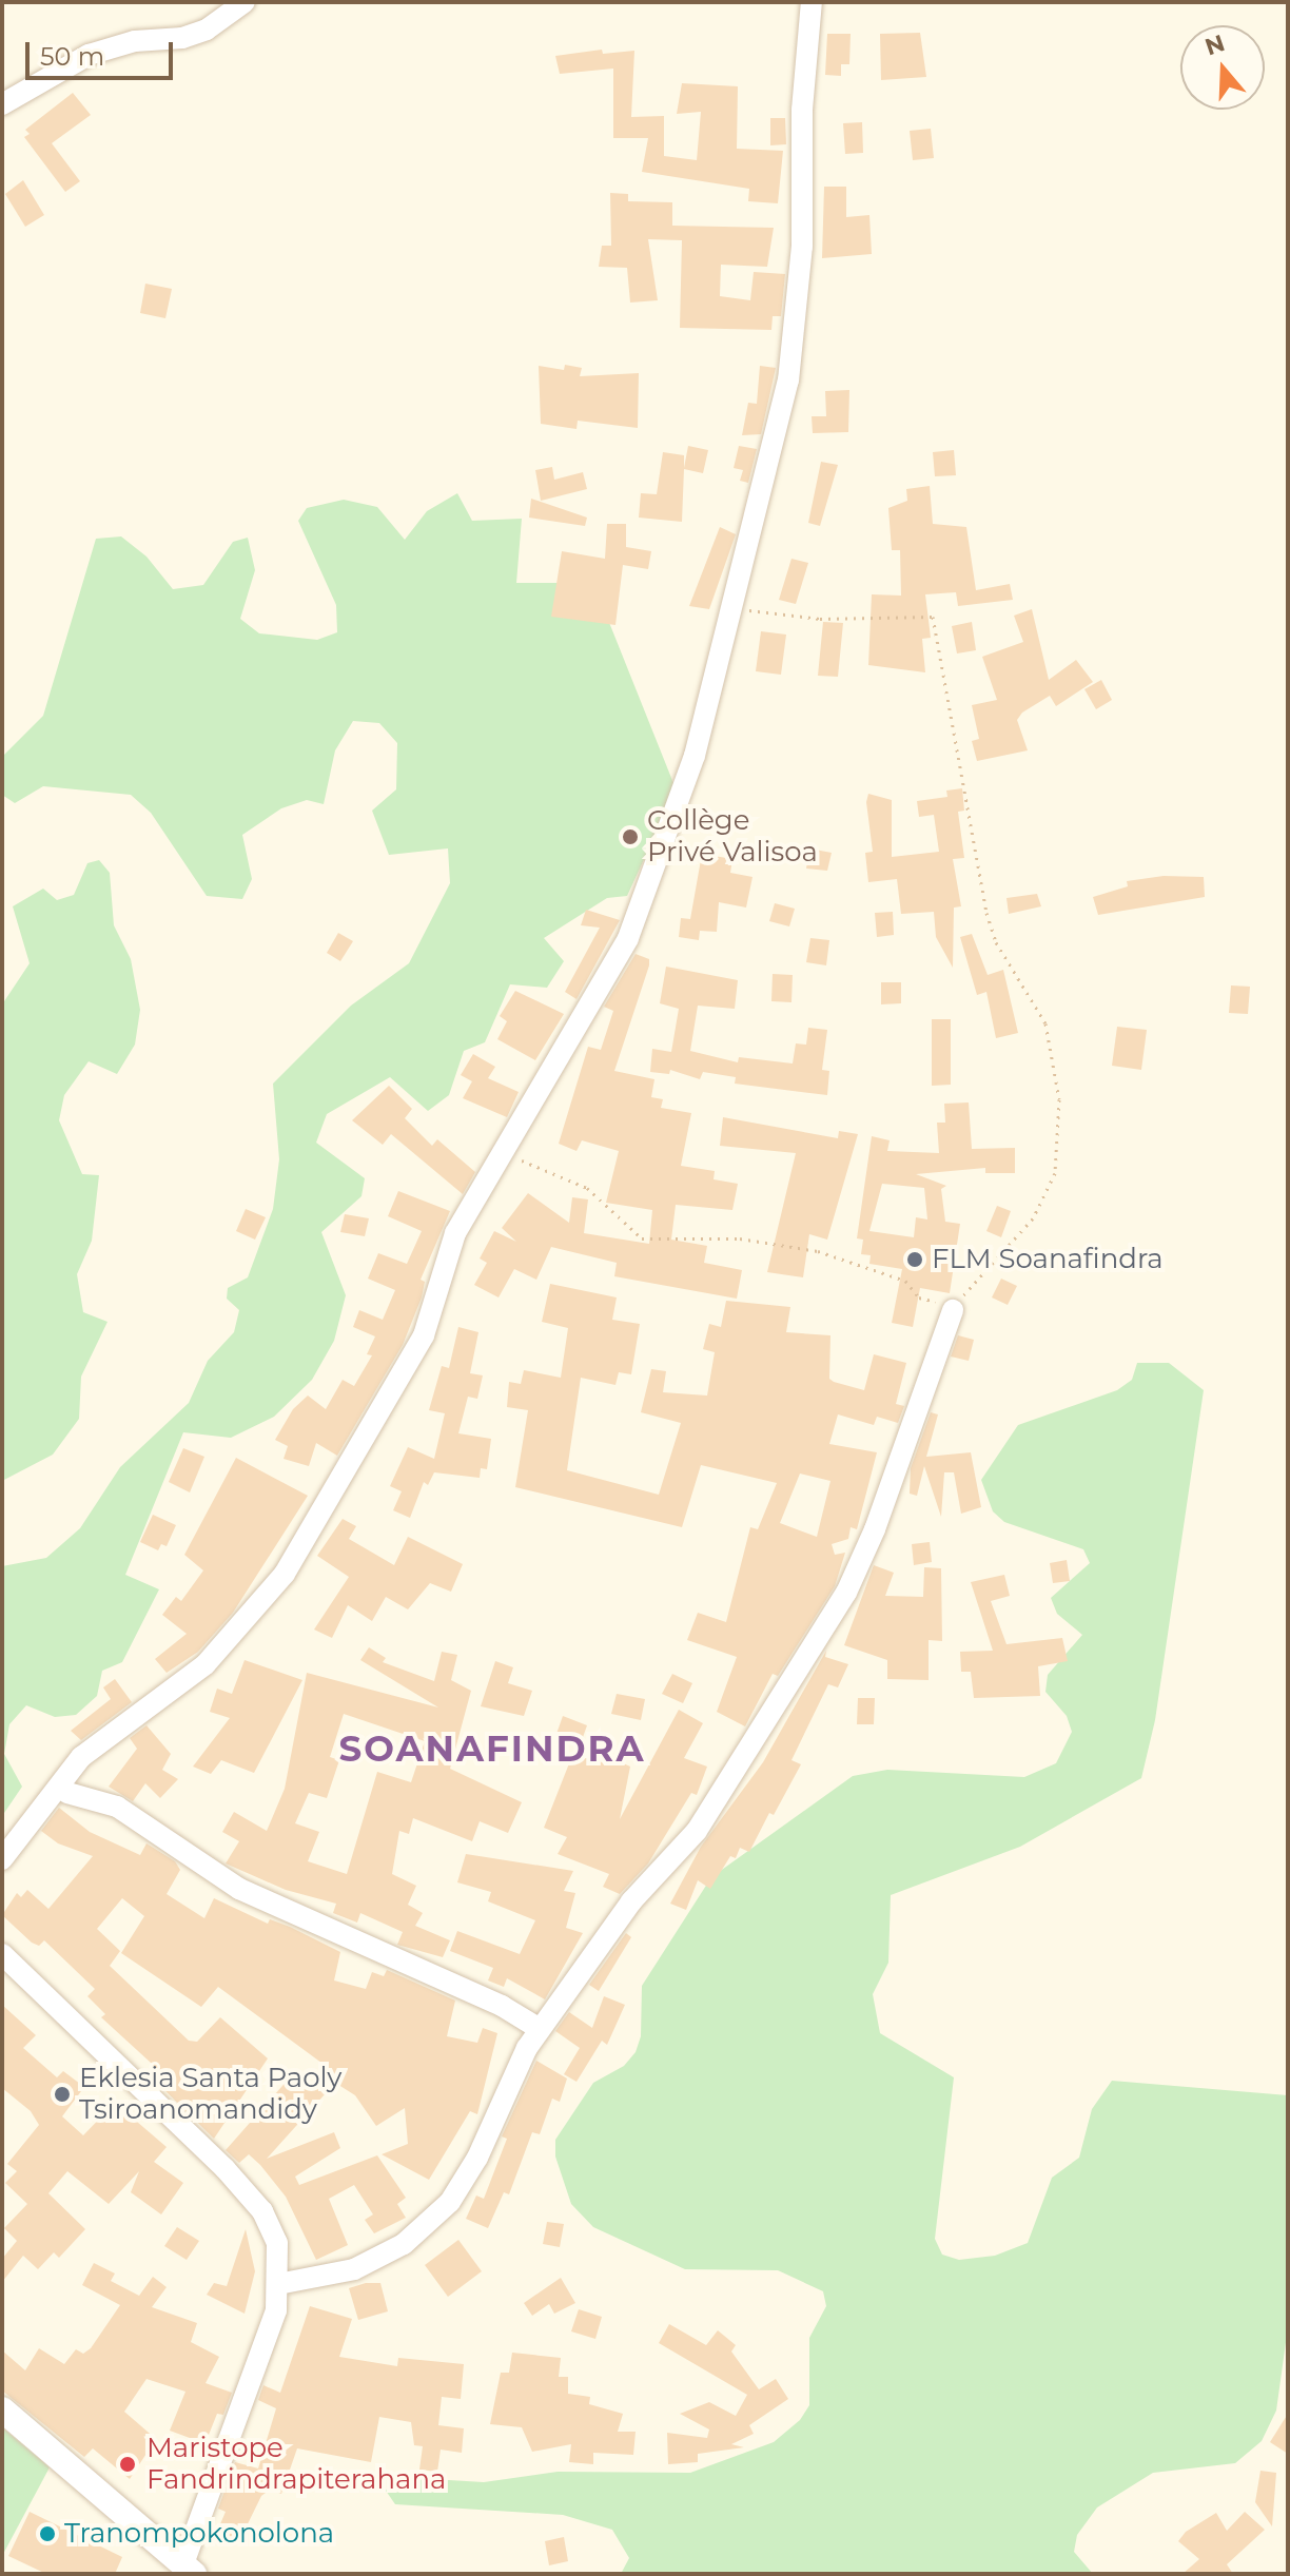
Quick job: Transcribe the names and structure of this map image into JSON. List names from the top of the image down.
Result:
{
  "districts": ["SOANAFINDRA"],
  "places": [
    "Collège Privé Valisoa",
    "FLM Soanafindra",
    "Eklesia Santa Paoly Tsiroanomandidy",
    "Maristope Fandrindrapiterahana",
    "Tranompokonolona"
  ],
  "scale_bar": "50 m",
  "north": "top"
}
